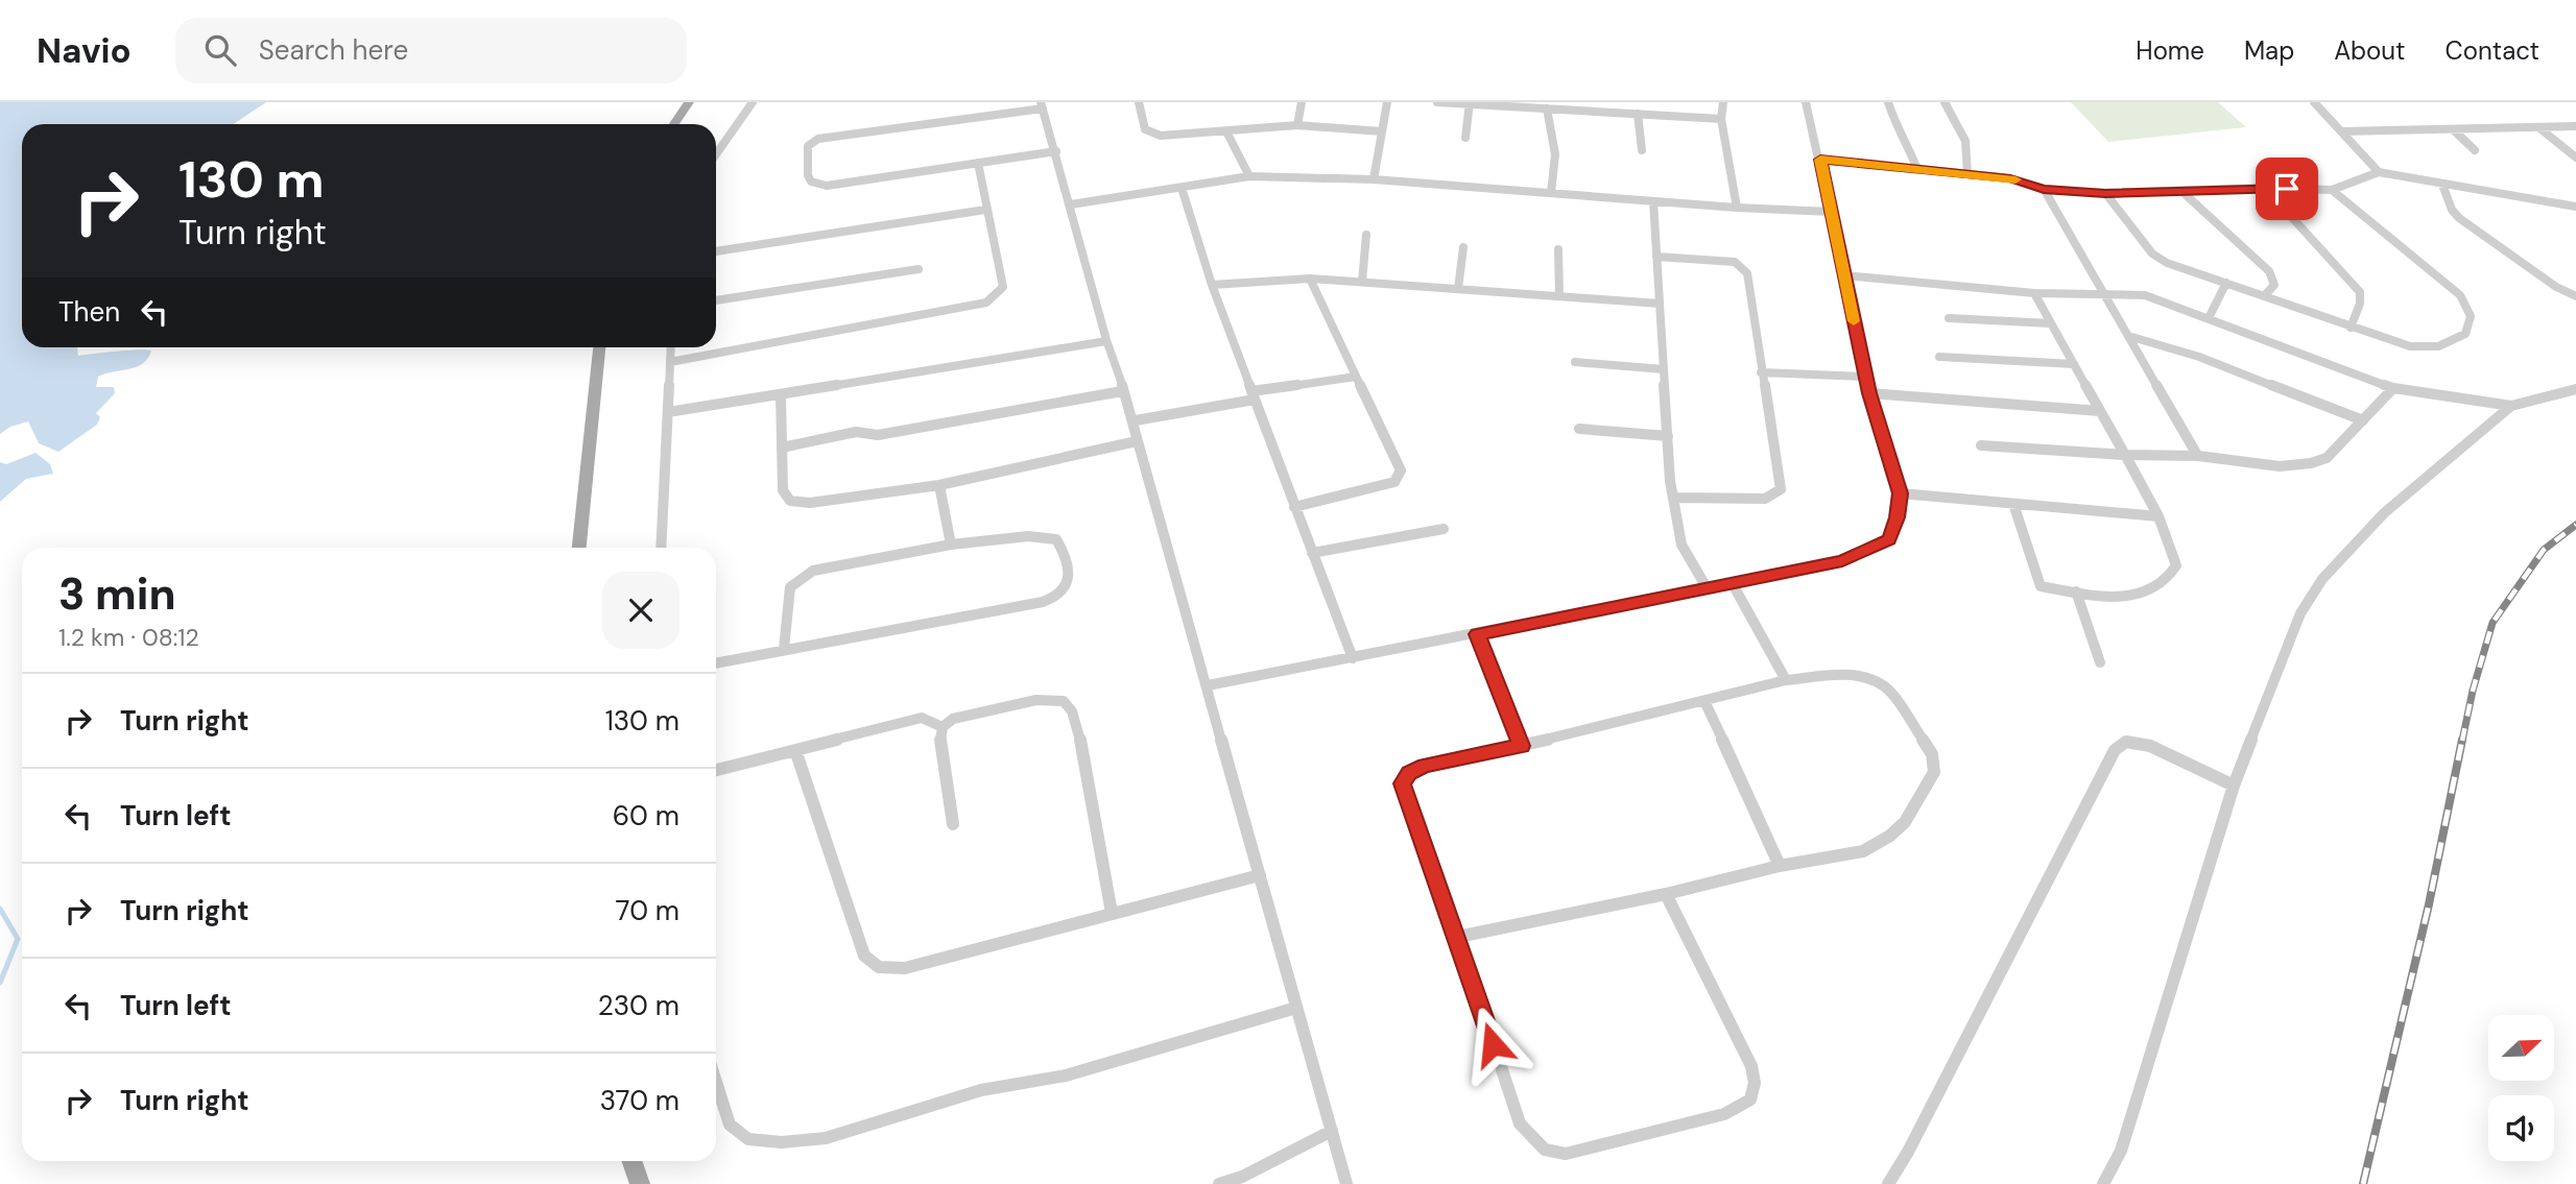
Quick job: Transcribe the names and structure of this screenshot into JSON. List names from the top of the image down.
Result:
{
  "north": "top right",
  "page": {
    "header": "Navio",
    "search": "Search here",
    "nav": [
      "Home",
      "Map",
      "About",
      "Contact"
    ],
    "turn": ["130 m", "Turn right"],
    "then": "Then",
    "heading": ["3 min", "1.2 km · 08:12"],
    "list": [
      {
        "name": "Turn right",
        "value": "130 m"
      },
      {
        "name": "Turn left",
        "value": "60 m"
      },
      {
        "name": "Turn right",
        "value": "70 m"
      },
      {
        "name": "Turn left",
        "value": "230 m"
      },
      {
        "name": "Turn right",
        "value": "370 m"
      }
    ]
  }
}
